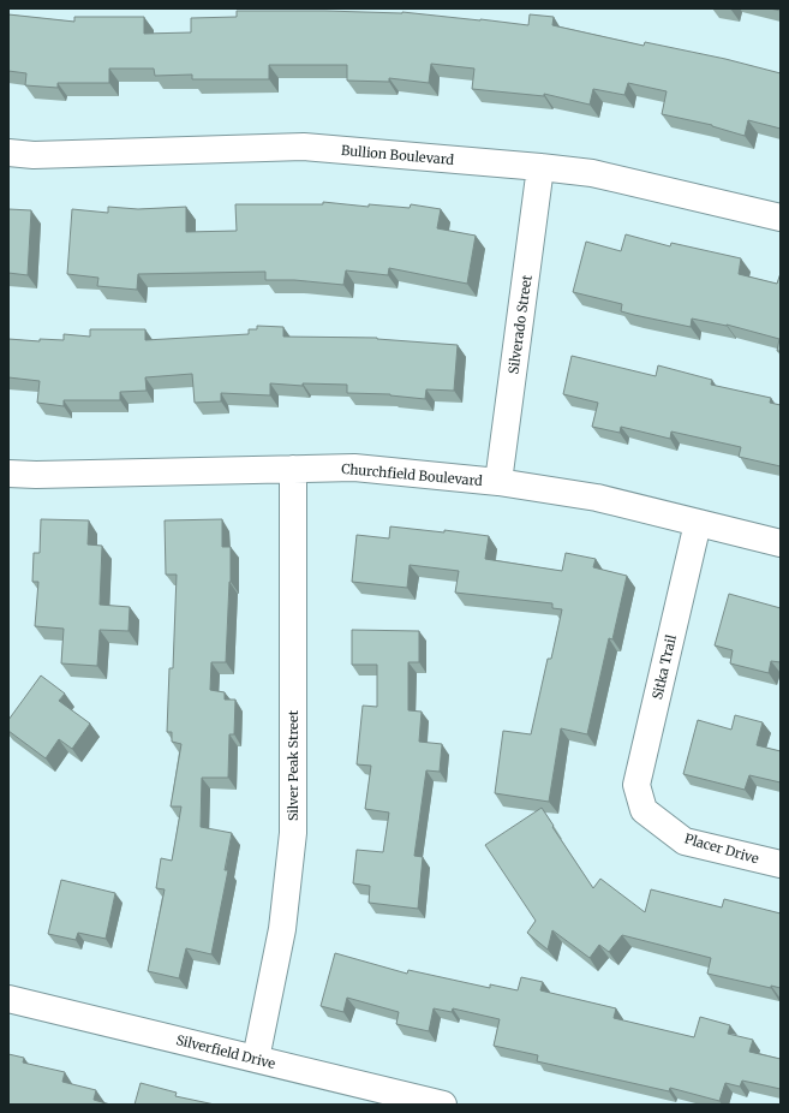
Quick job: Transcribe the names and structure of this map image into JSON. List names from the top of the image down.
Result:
{
  "streets": {
    "street": [
      "Bullion Boulevard",
      "Silverado Street",
      "Churchfield Boulevard",
      "Sitka Trail",
      "Silver Peak Street",
      "Placer Drive",
      "Silverfield Drive"
    ]
  },
  "crossings": [
    ["Bullion Boulevard", "Silverado Street"],
    ["Silverado Street", "Churchfield Boulevard"],
    ["Churchfield Boulevard", "Sitka Trail"],
    ["Churchfield Boulevard", "Silver Peak Street"],
    ["Sitka Trail", "Placer Drive"],
    ["Silver Peak Street", "Silverfield Drive"]
  ]
}
